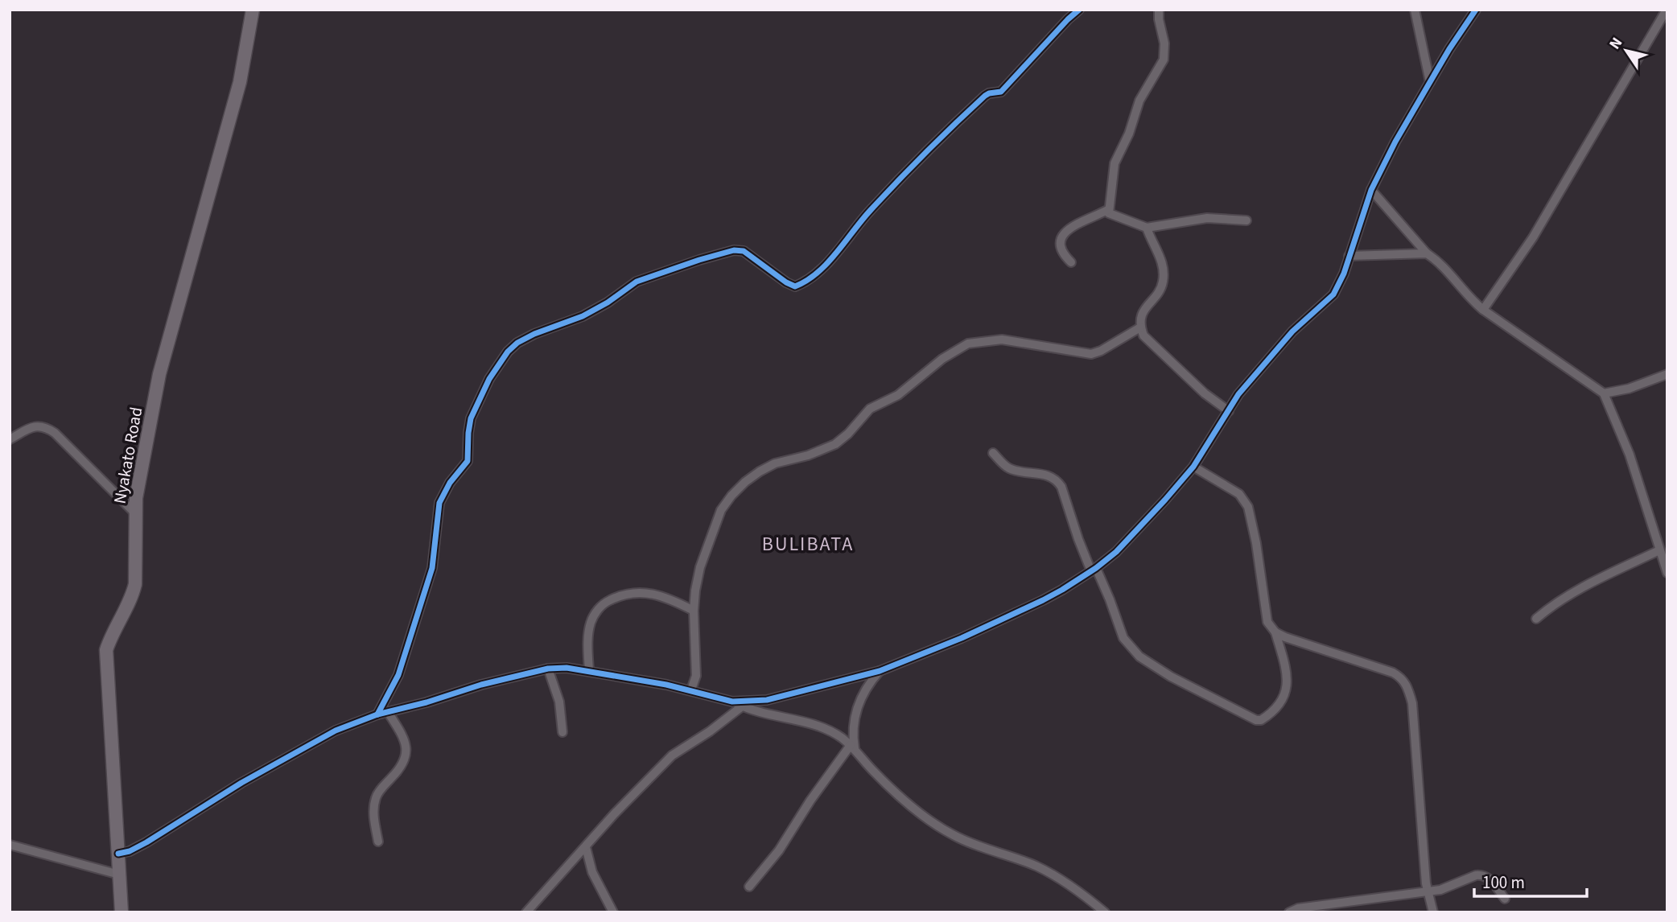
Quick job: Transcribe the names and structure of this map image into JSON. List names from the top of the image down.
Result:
{
  "streets": {
    "street": ["Nyakato Road"]
  },
  "districts": ["BULIBATA"],
  "scale_bar": "100 m",
  "north": "top left"
}
